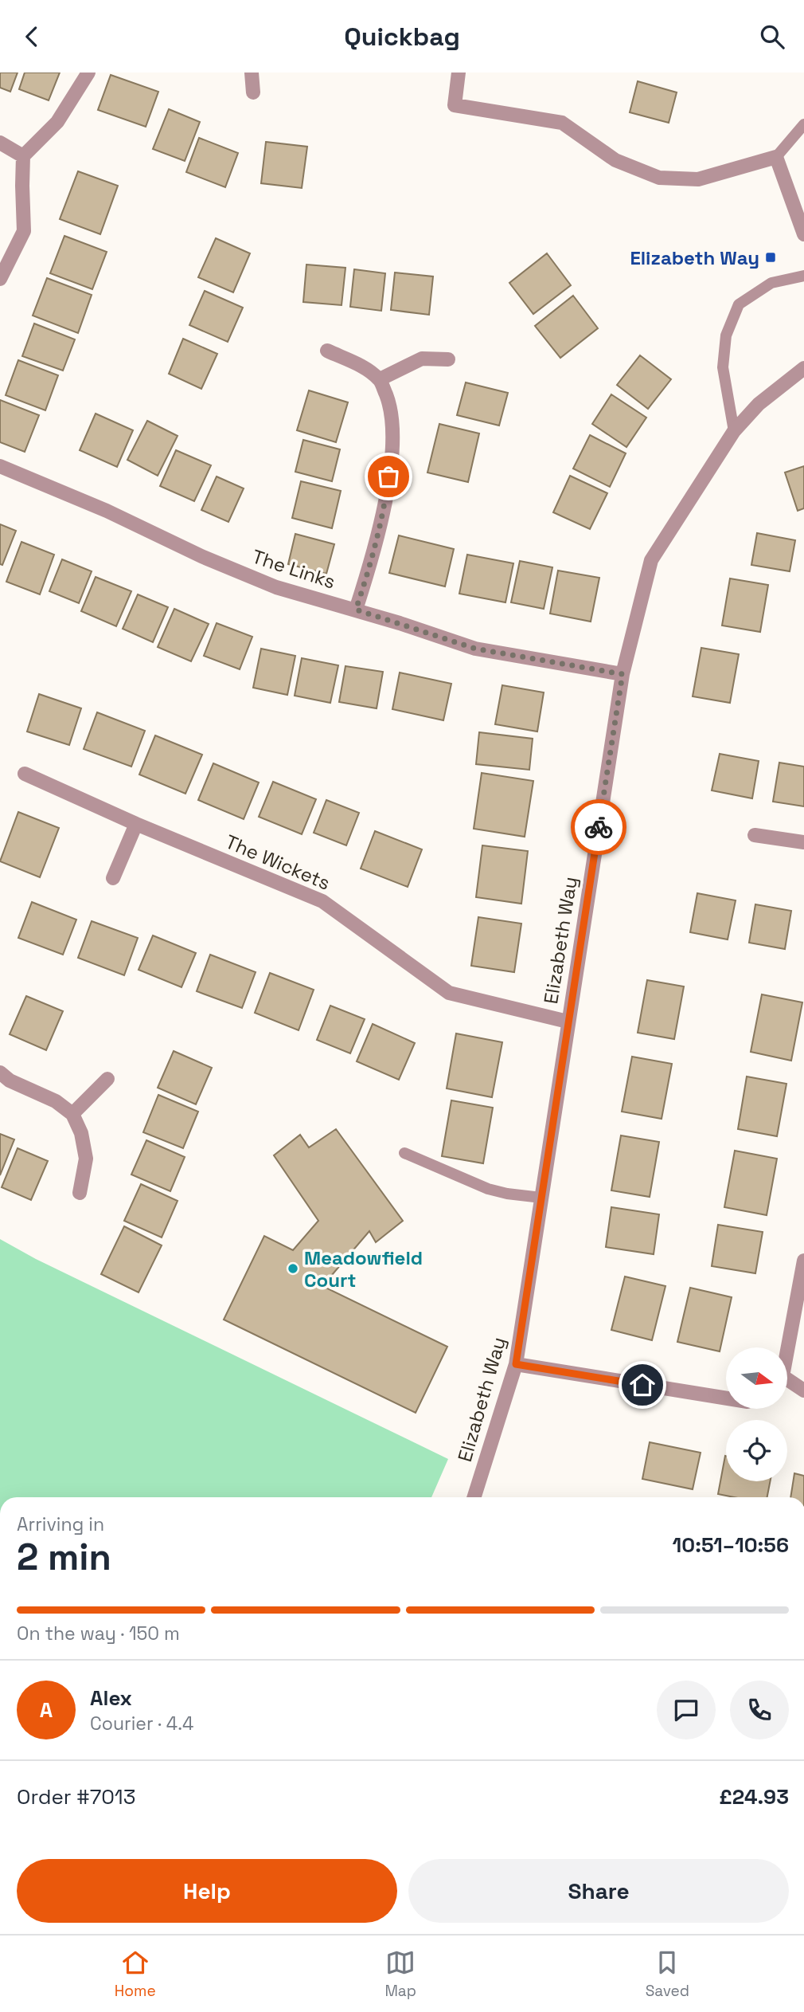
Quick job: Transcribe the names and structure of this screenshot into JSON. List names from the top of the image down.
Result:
{
  "streets": {
    "street": ["The Links", "The Wickets", "Elizabeth Way"]
  },
  "crossings": [
    ["The Links", "Elizabeth Way"],
    ["The Wickets", "Elizabeth Way"]
  ],
  "places": {
    "transit": ["Elizabeth Way"],
    "other": ["Meadowfield Court"]
  },
  "north": "right",
  "page": {
    "header": "Quickbag",
    "heading": ["2 min", "Arriving in", "10:51–10:56"],
    "panel": [
      "Alex",
      "Courier · 4.4",
      "Order #7013",
      "£24.93"
    ],
    "bar": "On the way · 150 m",
    "round": "A",
    "buttons": ["Help", "Share"],
    "tabs": ["Home", "Map", "Saved"]
  }
}
